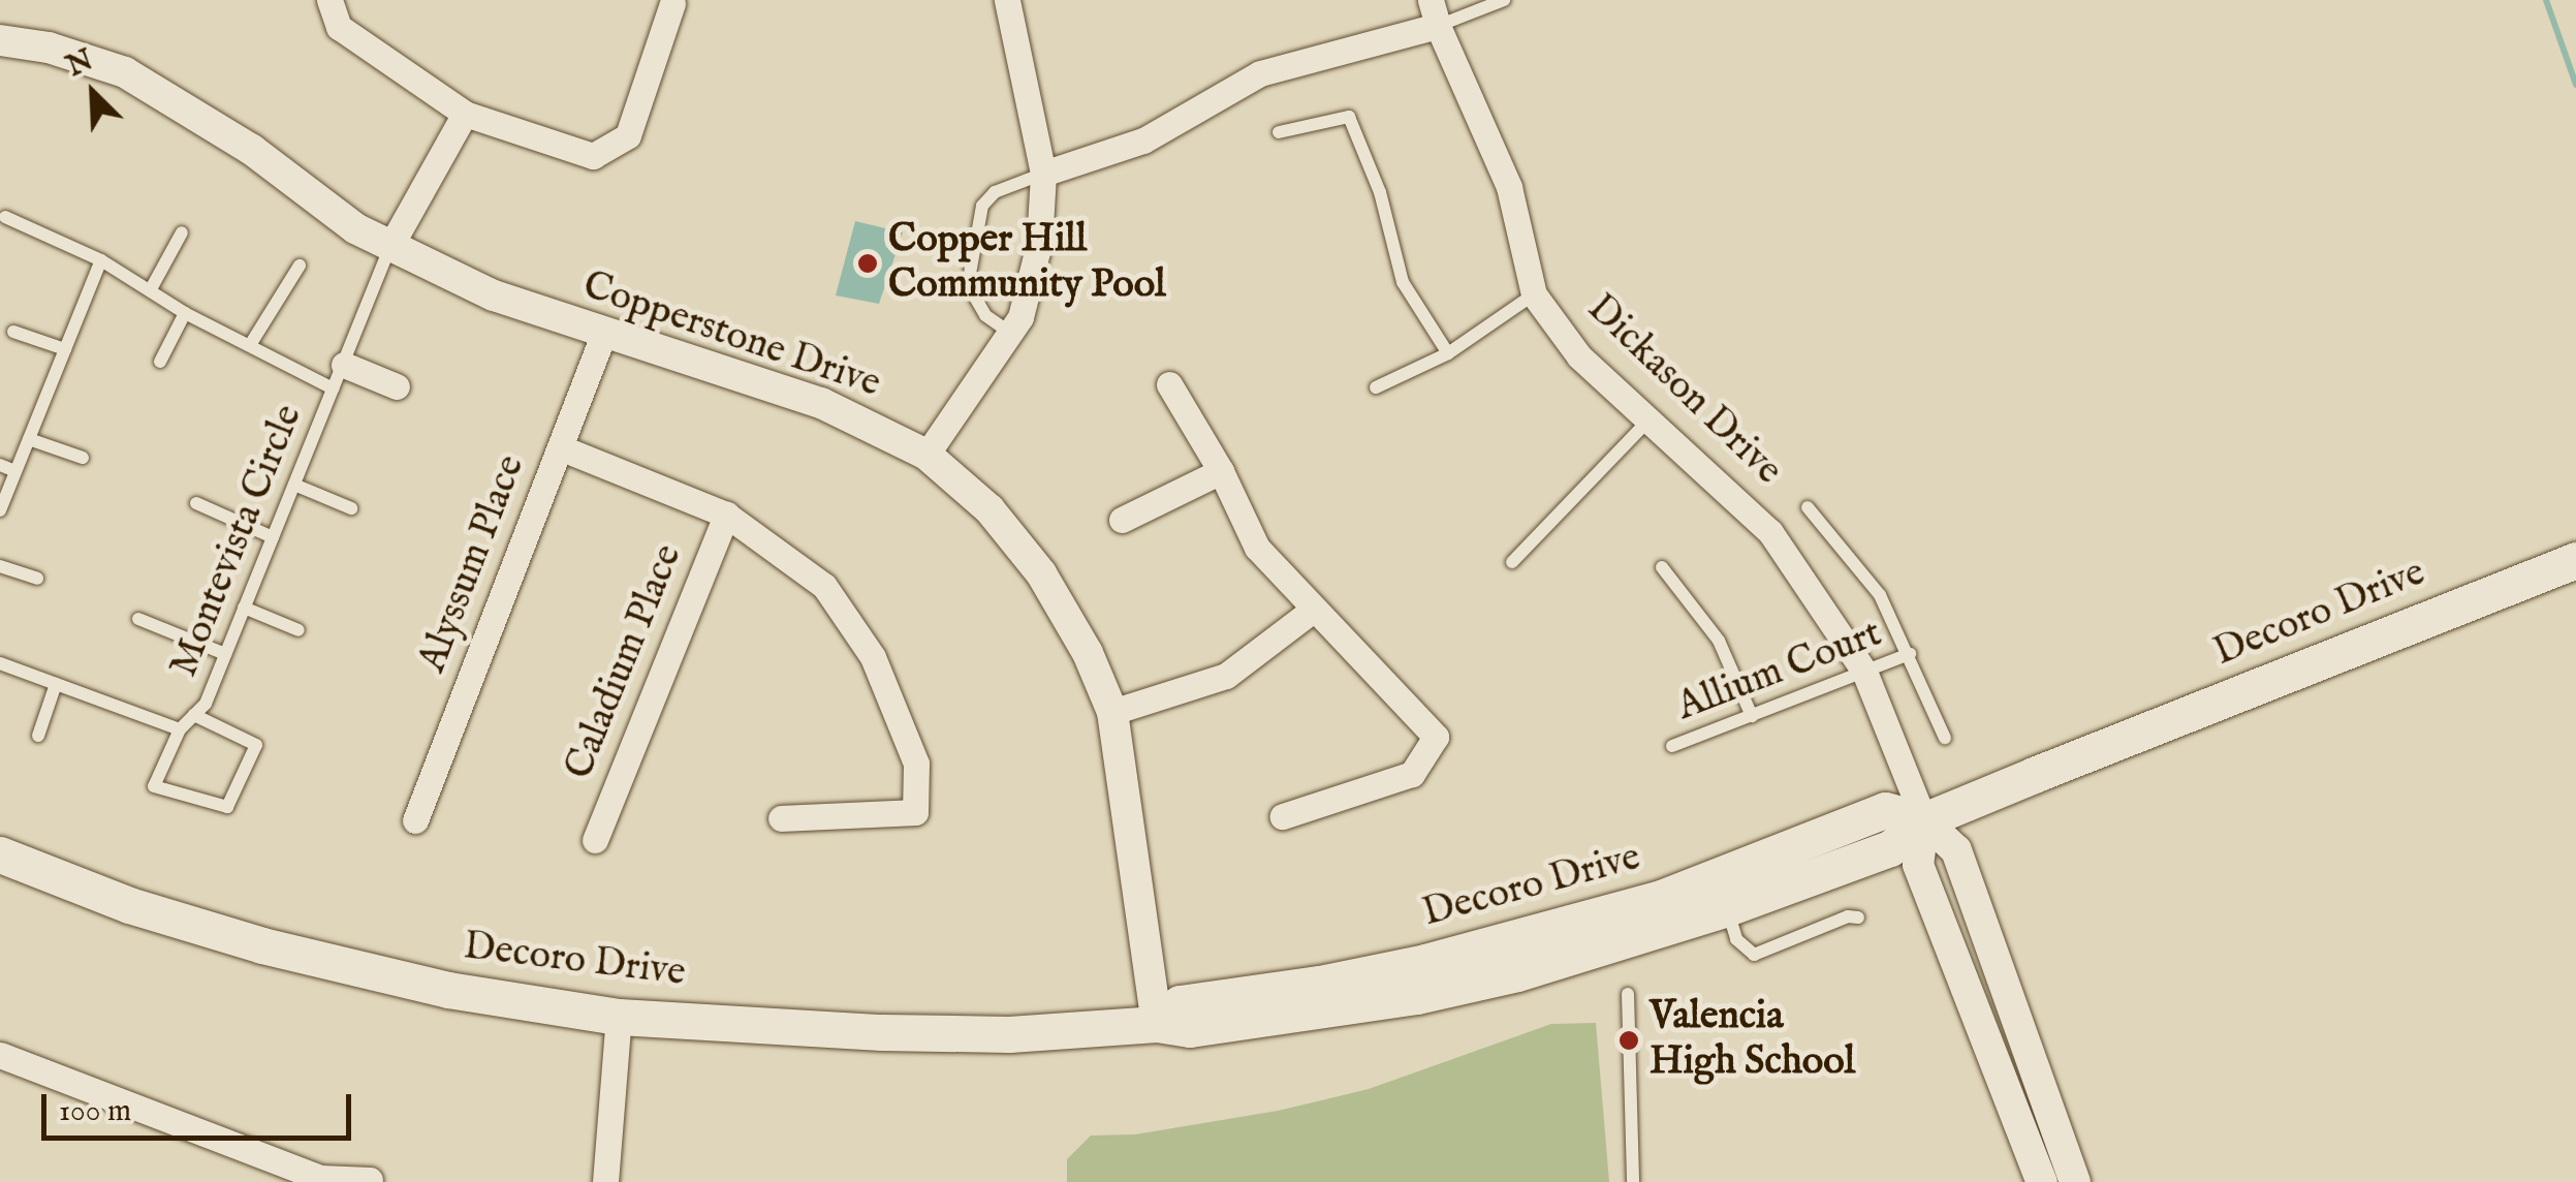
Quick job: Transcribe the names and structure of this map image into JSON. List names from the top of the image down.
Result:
{
  "streets": {
    "main road": ["Decoro Drive"],
    "street": [
      "Copperstone Drive",
      "Dickason Drive",
      "Alyssum Place",
      "Caladium Place"
    ],
    "lane": ["Montevista Circle", "Allium Court"]
  },
  "crossings": [
    ["Copperstone Drive", "Montevista Circle"],
    ["Copperstone Drive", "Alyssum Place"],
    ["Copperstone Drive", "Decoro Drive"],
    ["Dickason Drive", "Decoro Drive"],
    ["Dickason Drive", "Allium Court"]
  ],
  "places": ["Copper Hill Community Pool", "Valencia High School"],
  "scale_bar": "100 m",
  "north": "top left"
}
